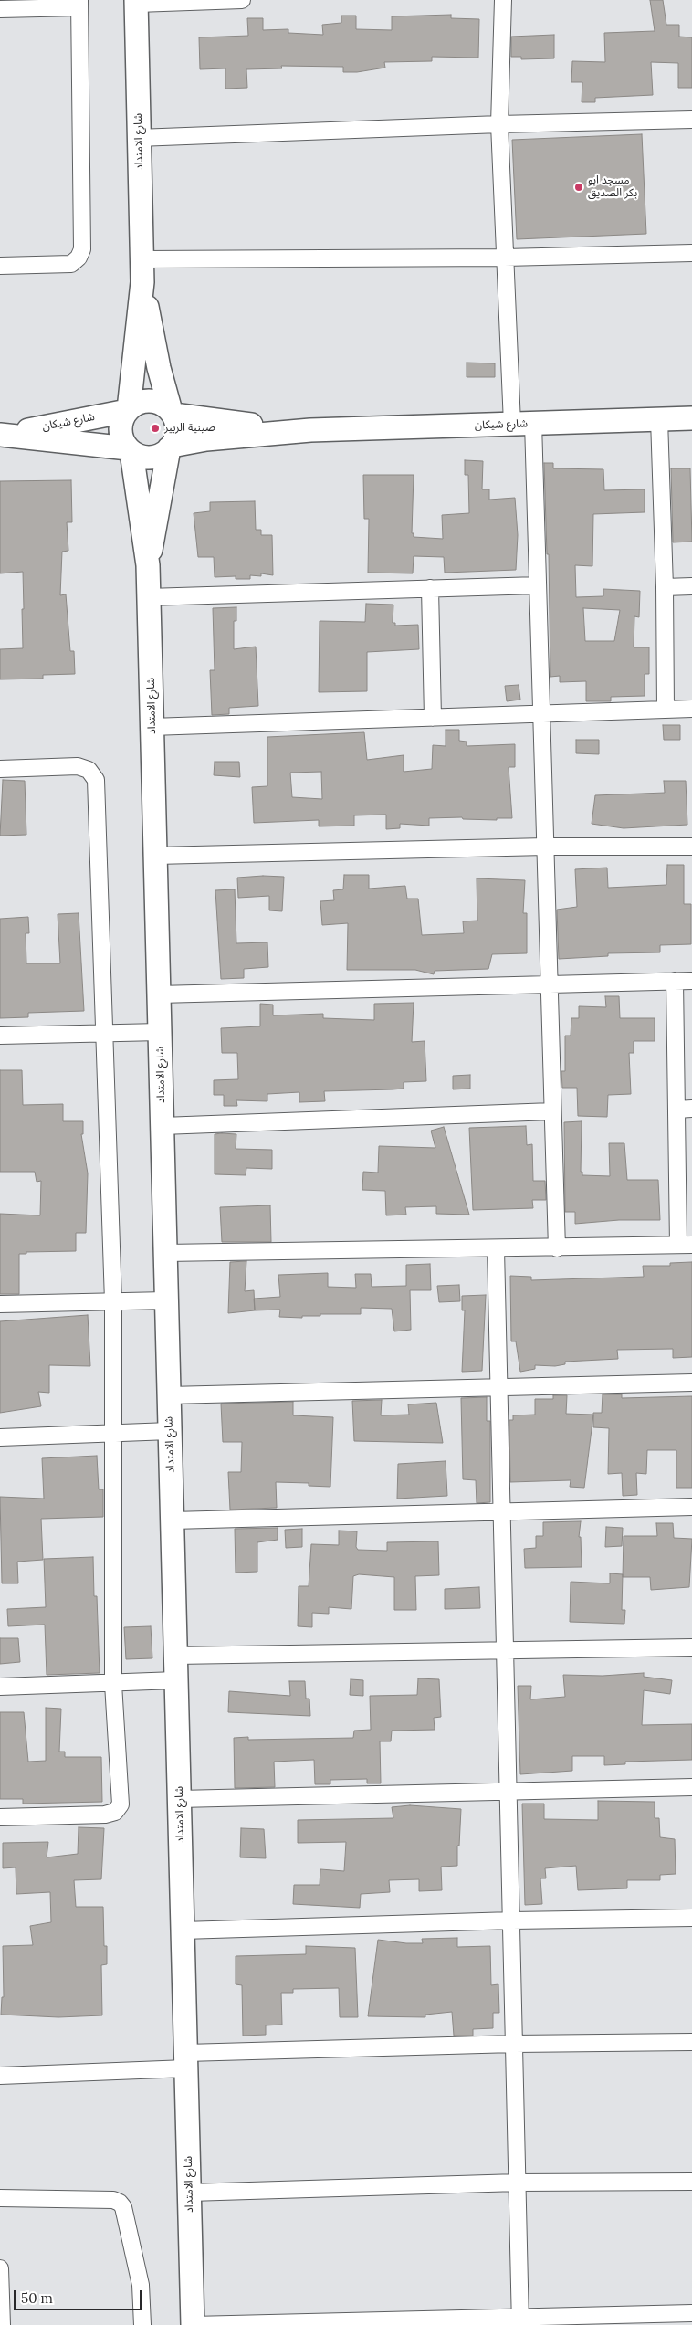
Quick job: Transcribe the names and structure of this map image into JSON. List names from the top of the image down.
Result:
{
  "streets": {
    "street": ["شارع الامتداد", "شارع شيكان"]
  },
  "crossings": [
    ["شارع الامتداد", "شارع شيكان"]
  ],
  "places": ["مسجد ابو بكر الصديق", "صينية الزبير"],
  "scale_bar": "50 m"
}
